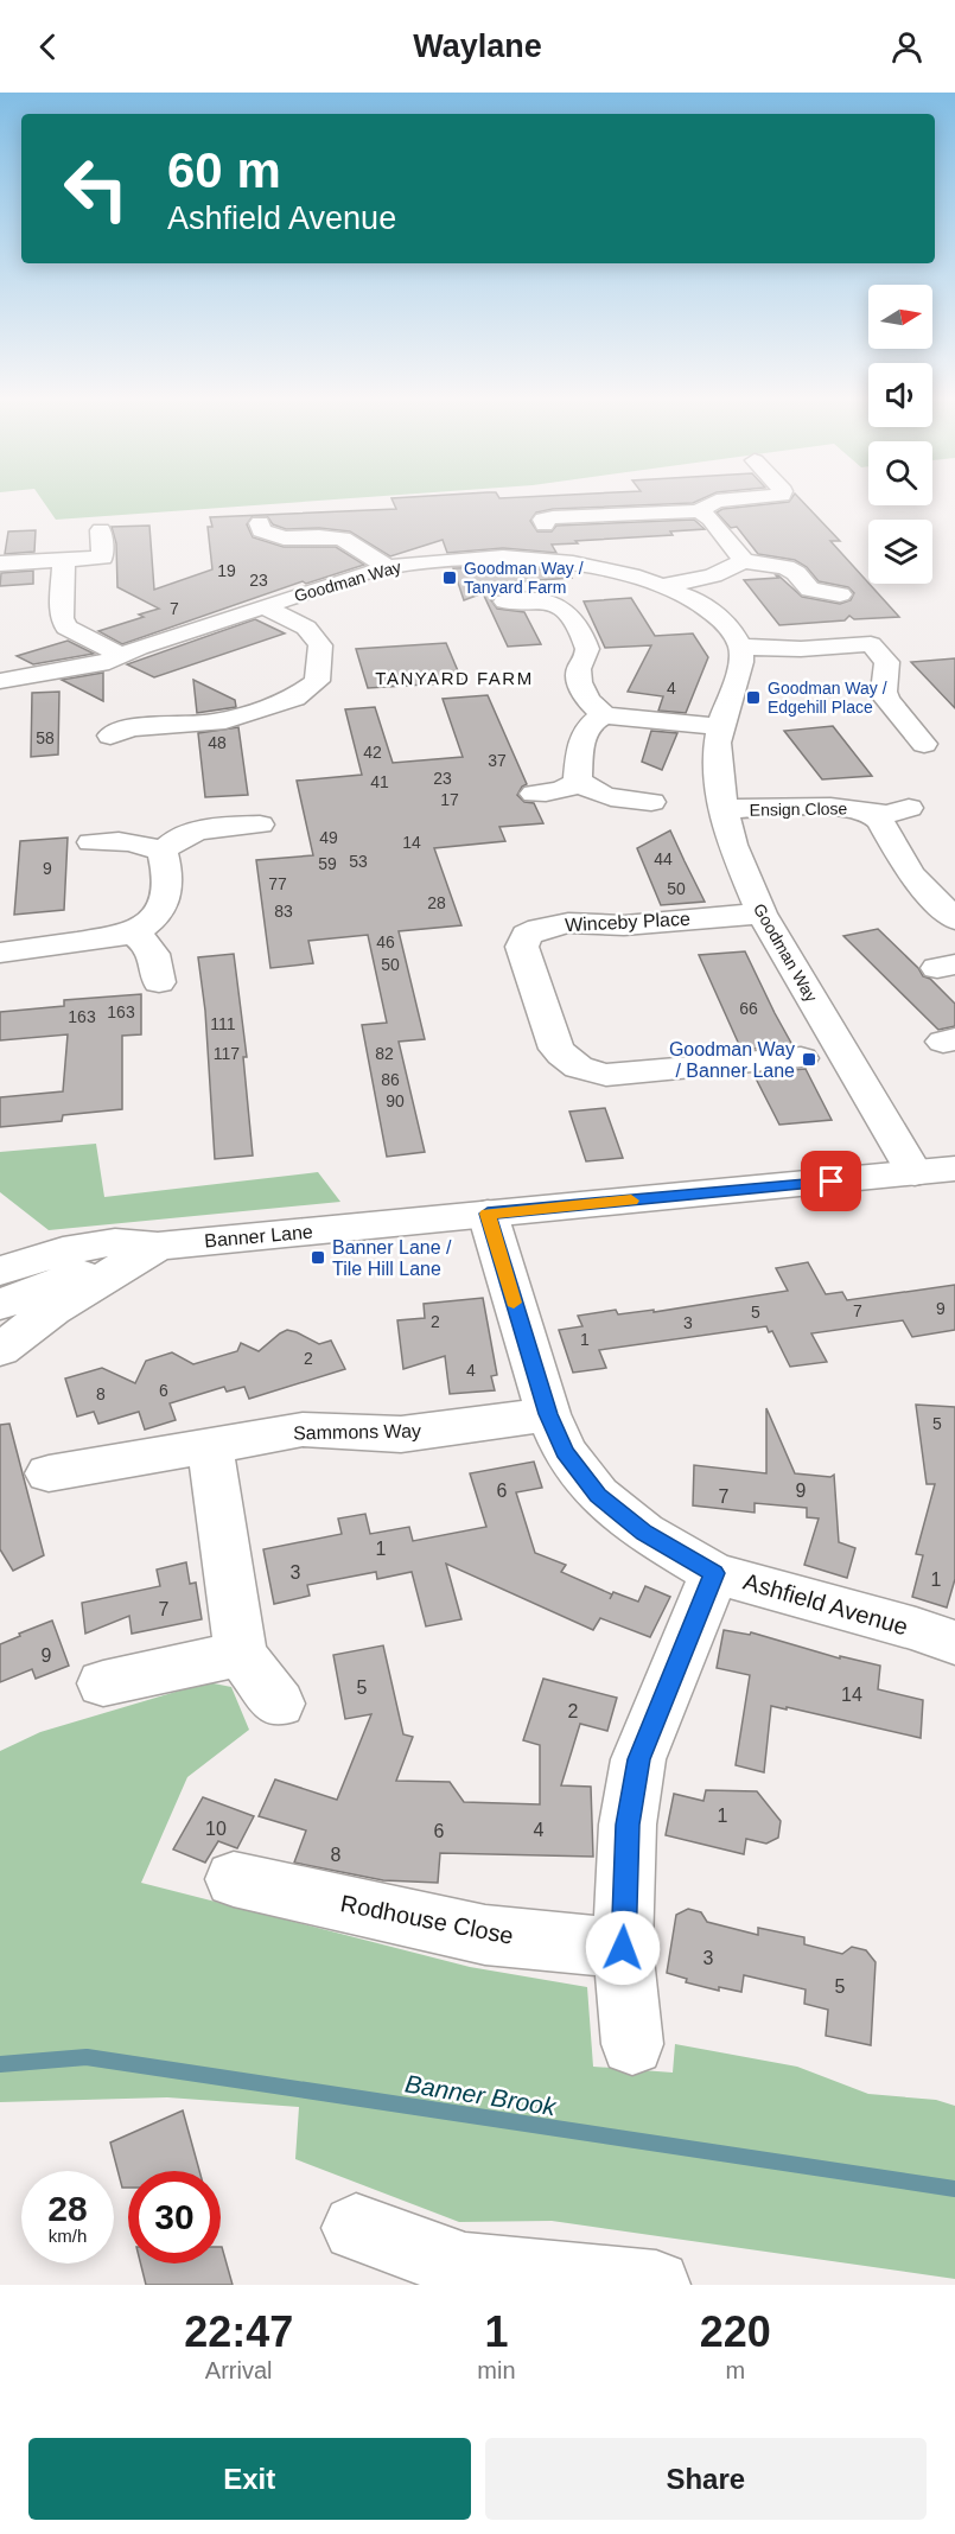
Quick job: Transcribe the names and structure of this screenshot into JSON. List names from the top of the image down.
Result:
{
  "streets": {
    "street": [
      "Goodman Way",
      "Ensign Close",
      "Winceby Place",
      "Banner Lane",
      "Sammons Way",
      "Ashfield Avenue",
      "Rodhouse Close"
    ]
  },
  "crossings": [
    ["Goodman Way", "Ensign Close"],
    ["Goodman Way", "Winceby Place"],
    ["Goodman Way", "Banner Lane"],
    ["Banner Lane", "Ashfield Avenue"],
    ["Sammons Way", "Ashfield Avenue"]
  ],
  "districts": ["TANYARD FARM"],
  "water": ["Banner Brook"],
  "places": {
    "transit": [
      "Goodman Way / Tanyard Farm",
      "Goodman Way / Edgehill Place",
      "Goodman Way / Banner Lane",
      "Banner Lane / Tile Hill Lane"
    ]
  },
  "house_numbers": [
    "19",
    "23",
    "7",
    "4",
    "58",
    "48",
    "42",
    "37",
    "23",
    "41",
    "17",
    "49",
    "14",
    "44",
    "53",
    "59",
    "9",
    "77",
    "50",
    "28",
    "83",
    "46",
    "50",
    "66",
    "163",
    "163",
    "111",
    "117",
    "82",
    "86",
    "90",
    "9",
    "7",
    "5",
    "2",
    "3",
    "1",
    "2",
    "4",
    "6",
    "8",
    "5",
    "6",
    "9",
    "7",
    "1",
    "3",
    "1",
    "7",
    "9",
    "5",
    "14",
    "2",
    "1",
    "10",
    "4",
    "6",
    "8",
    "3",
    "5"
  ],
  "north": "right",
  "page": {
    "header": "Waylane",
    "turn": ["60 m", "Ashfield Avenue"],
    "speed": "28 km/h",
    "limit": "30",
    "eta": [
      "22:47",
      "Arrival",
      "1",
      "min",
      "220",
      "m"
    ],
    "buttons": ["Exit", "Share"]
  }
}
